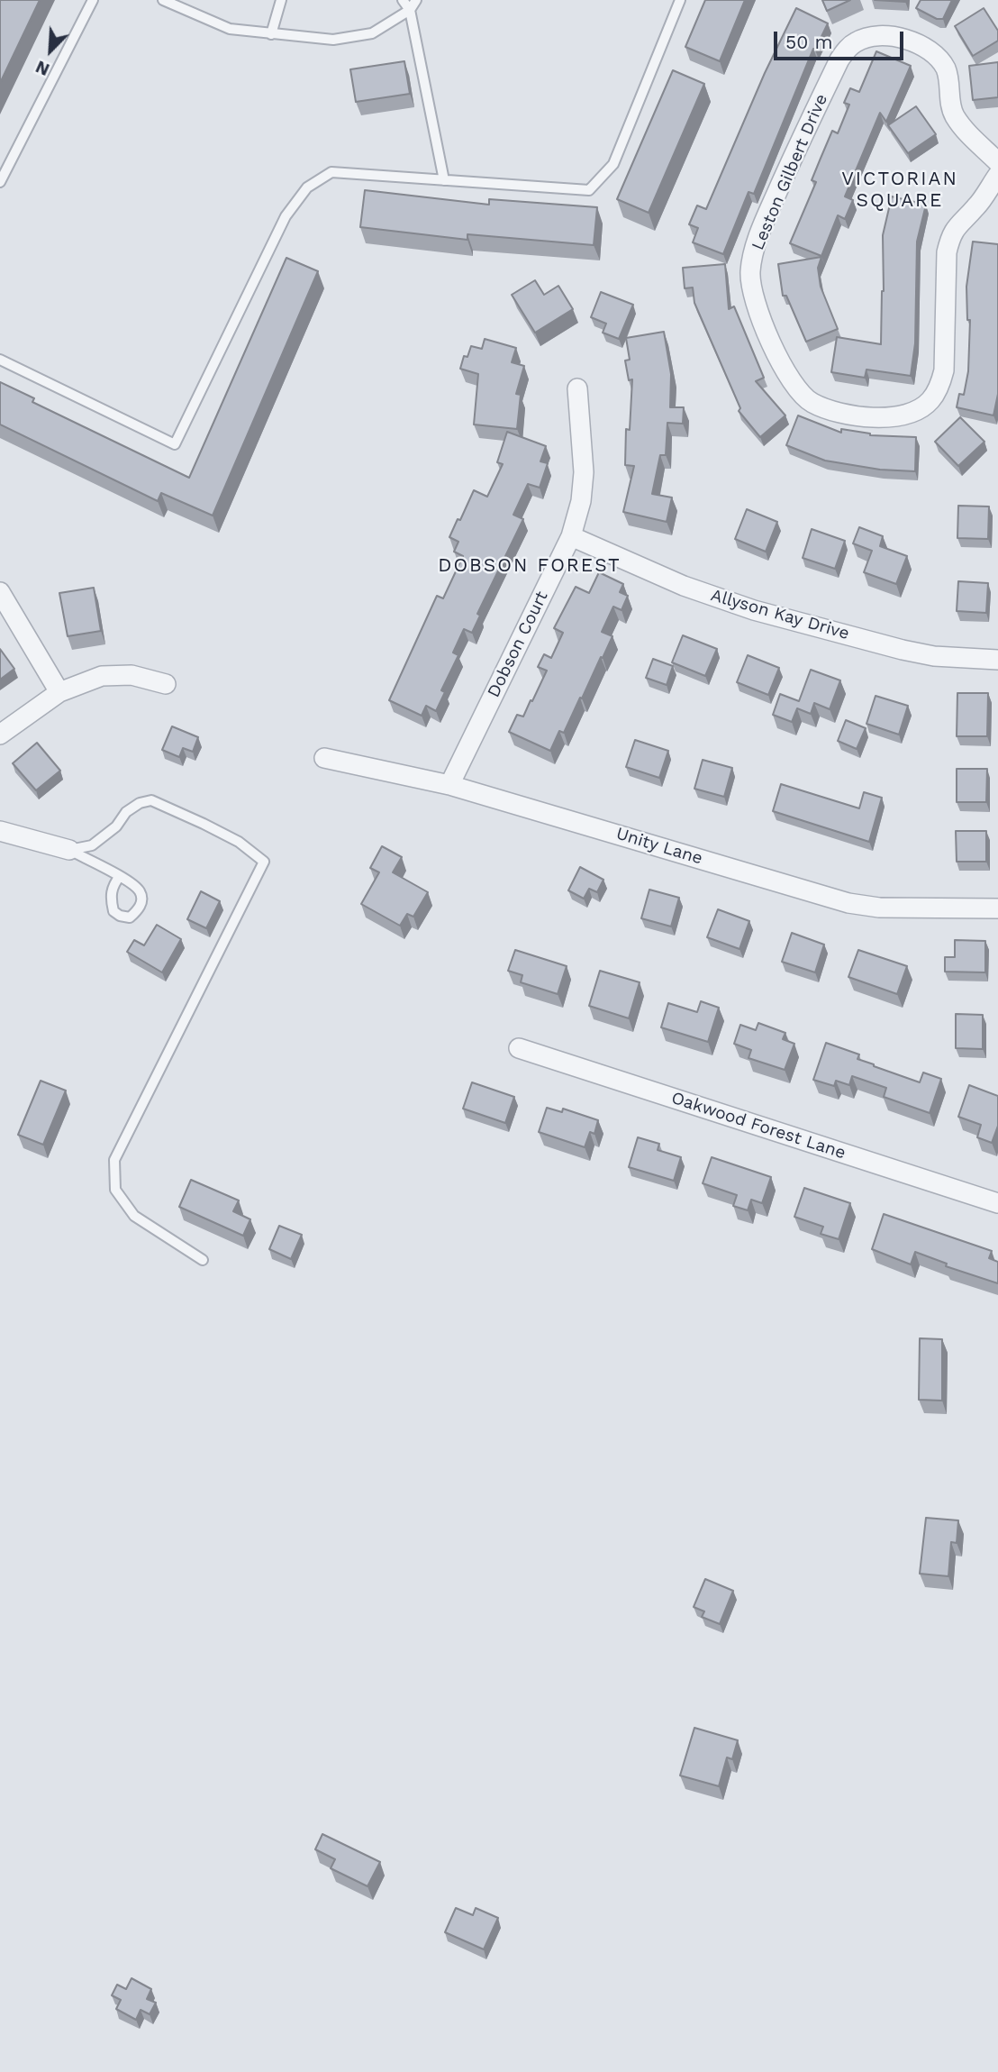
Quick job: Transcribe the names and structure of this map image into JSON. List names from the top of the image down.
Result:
{
  "streets": {
    "street": [
      "Leston Gilbert Drive",
      "Allyson Kay Drive",
      "Dobson Court",
      "Unity Lane",
      "Oakwood Forest Lane"
    ]
  },
  "crossings": [
    ["Allyson Kay Drive", "Dobson Court"],
    ["Dobson Court", "Unity Lane"]
  ],
  "districts": ["VICTORIAN SQUARE", "DOBSON FOREST"],
  "scale_bar": "50 m",
  "north": "bottom left"
}
